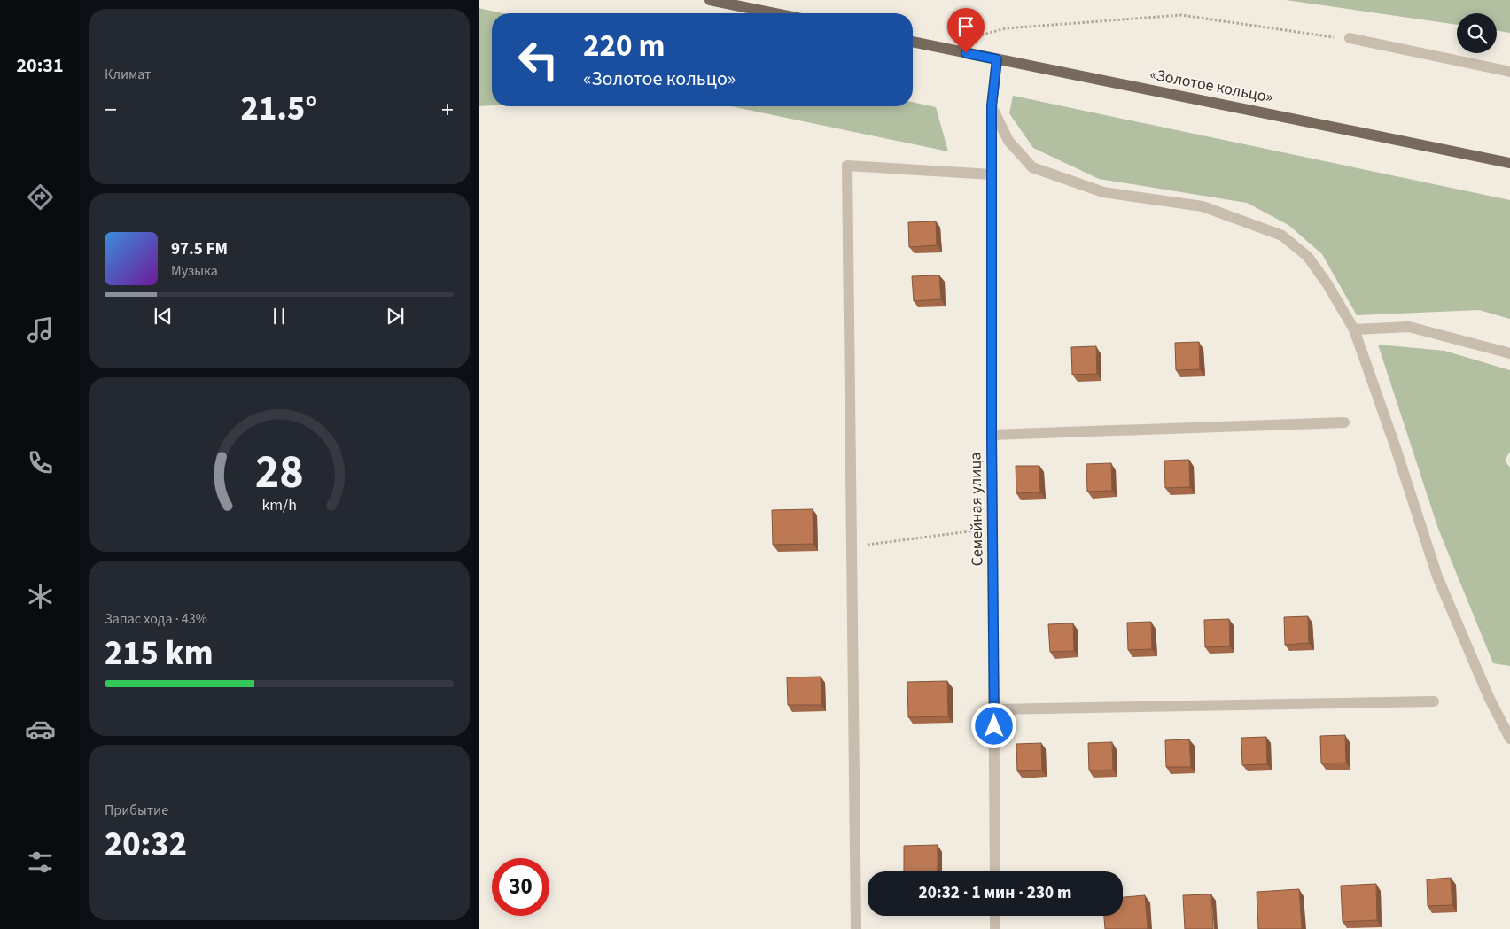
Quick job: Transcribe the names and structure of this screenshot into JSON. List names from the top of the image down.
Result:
{
  "streets": {
    "main road": ["«Золотое кольцо»"],
    "street": ["Семейная улица"]
  },
  "crossings": [
    ["«Золотое кольцо»", "Семейная улица"]
  ],
  "page": {
    "tabs": "20:31",
    "tile": [
      "Климат",
      ["Запас хода · 43%", "215 km"],
      ["Прибытие", "20:32"]
    ],
    "turn": ["220 m", "«Золотое кольцо»"],
    "heat": ["−", "21.5°", "+"],
    "song": ["97.5 FM", "Музыка"],
    "limit": "30",
    "trip": "20:32 · 1 мин · 230 m",
    "gauge": ["28", "km/h"]
  }
}
